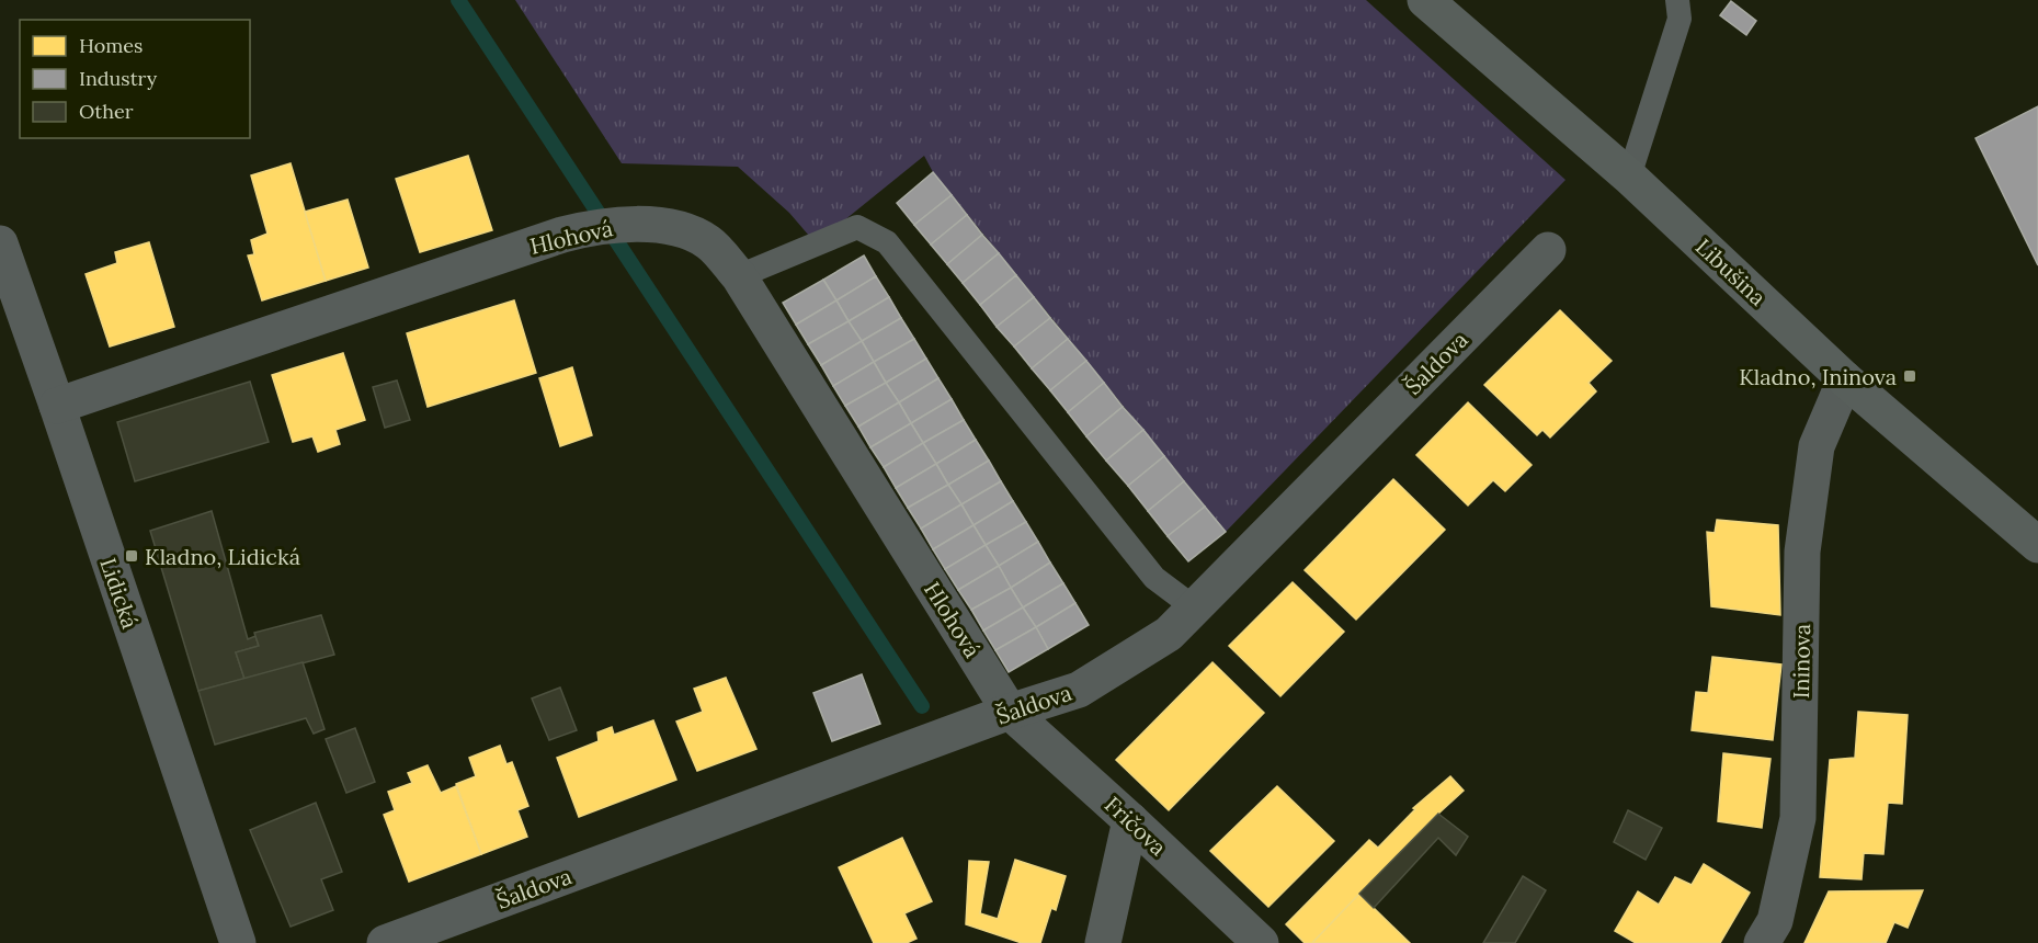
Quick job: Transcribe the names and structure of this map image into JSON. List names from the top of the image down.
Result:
{
  "streets": {
    "main road": ["Libušina"],
    "street": [
      "Hlohová",
      "Šaldova",
      "Lidická",
      "Ininova",
      "Fričova"
    ]
  },
  "crossings": [
    ["Hlohová", "Šaldova"],
    ["Hlohová", "Lidická"],
    ["Hlohová", "Fričova"],
    ["Libušina", "Ininova"],
    ["Šaldova", "Fričova"]
  ],
  "places": {
    "transit": ["Kladno, Ininova", "Kladno, Lidická"]
  },
  "legend": ["Homes", "Industry", "Other"]
}
